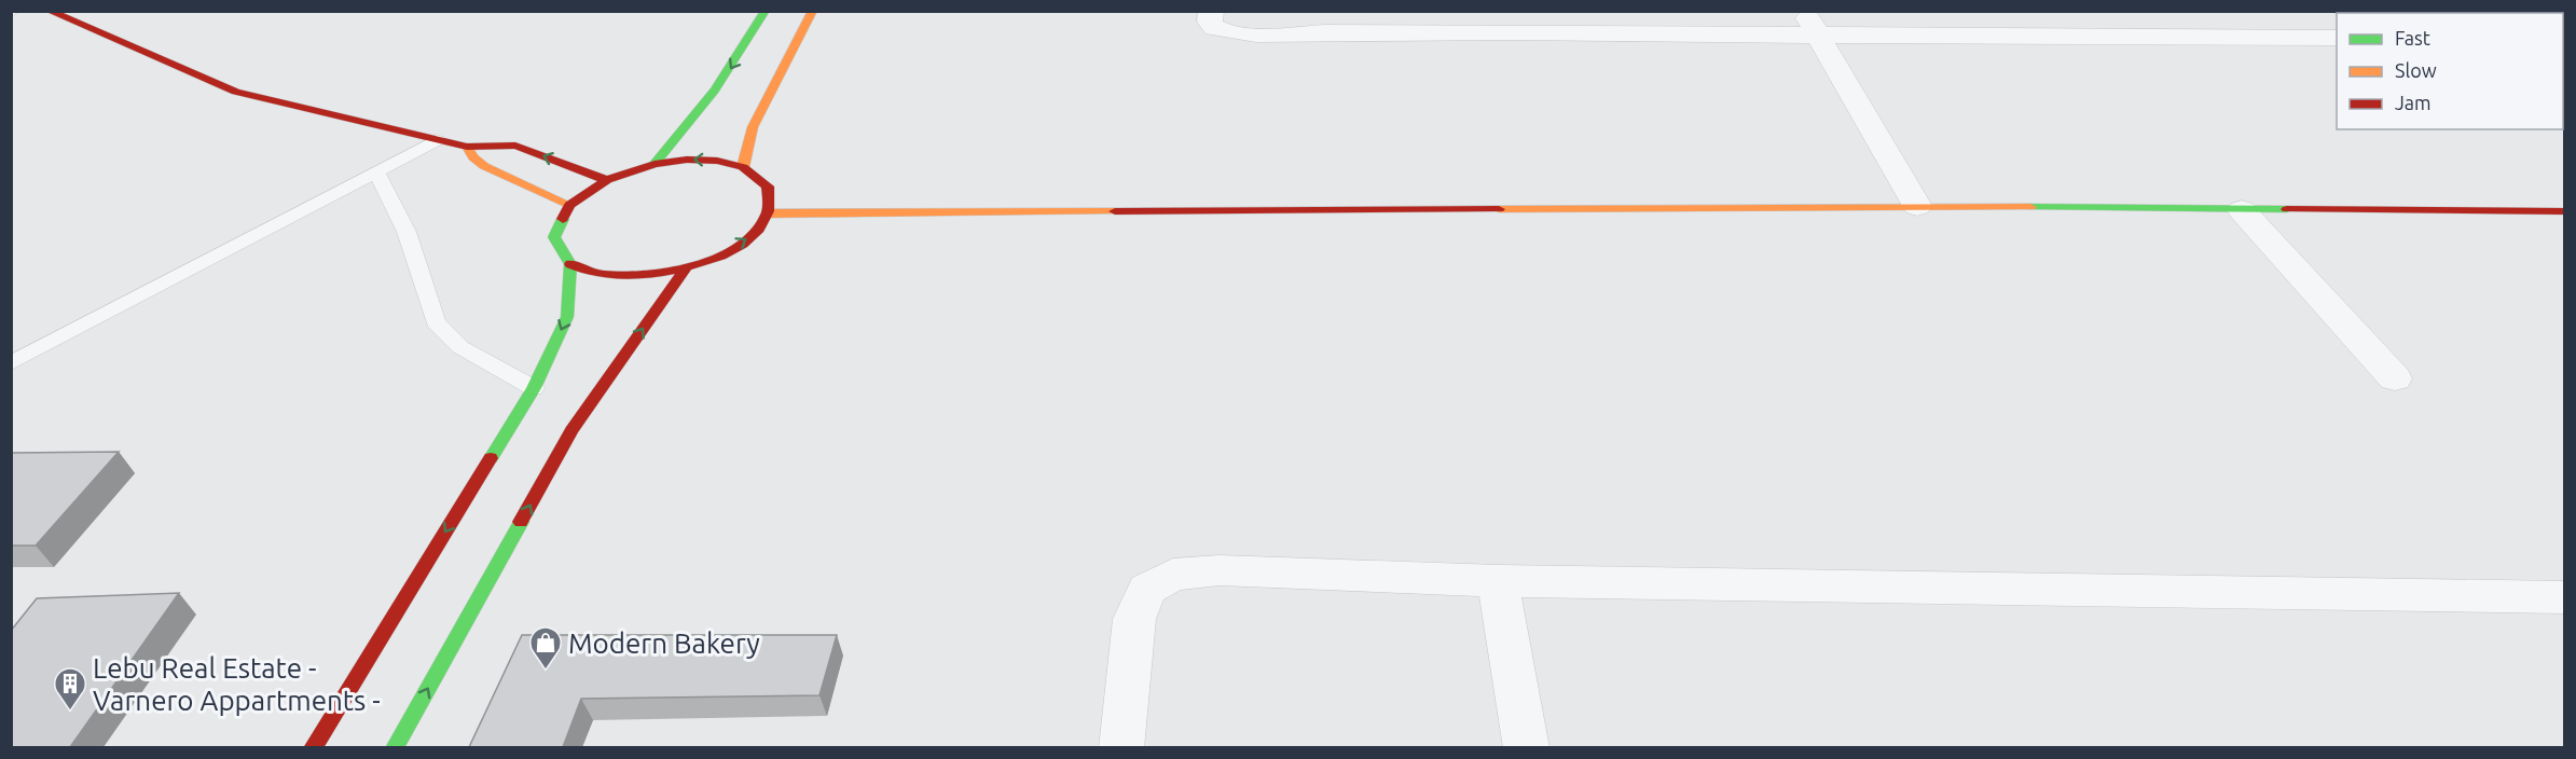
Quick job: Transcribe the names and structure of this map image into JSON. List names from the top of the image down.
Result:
{
  "places": {
    "shop": ["Modern Bakery"],
    "building": ["Lebu Real Estate - Varnero Appartments -"]
  },
  "legend": ["Fast", "Slow", "Jam"]
}
